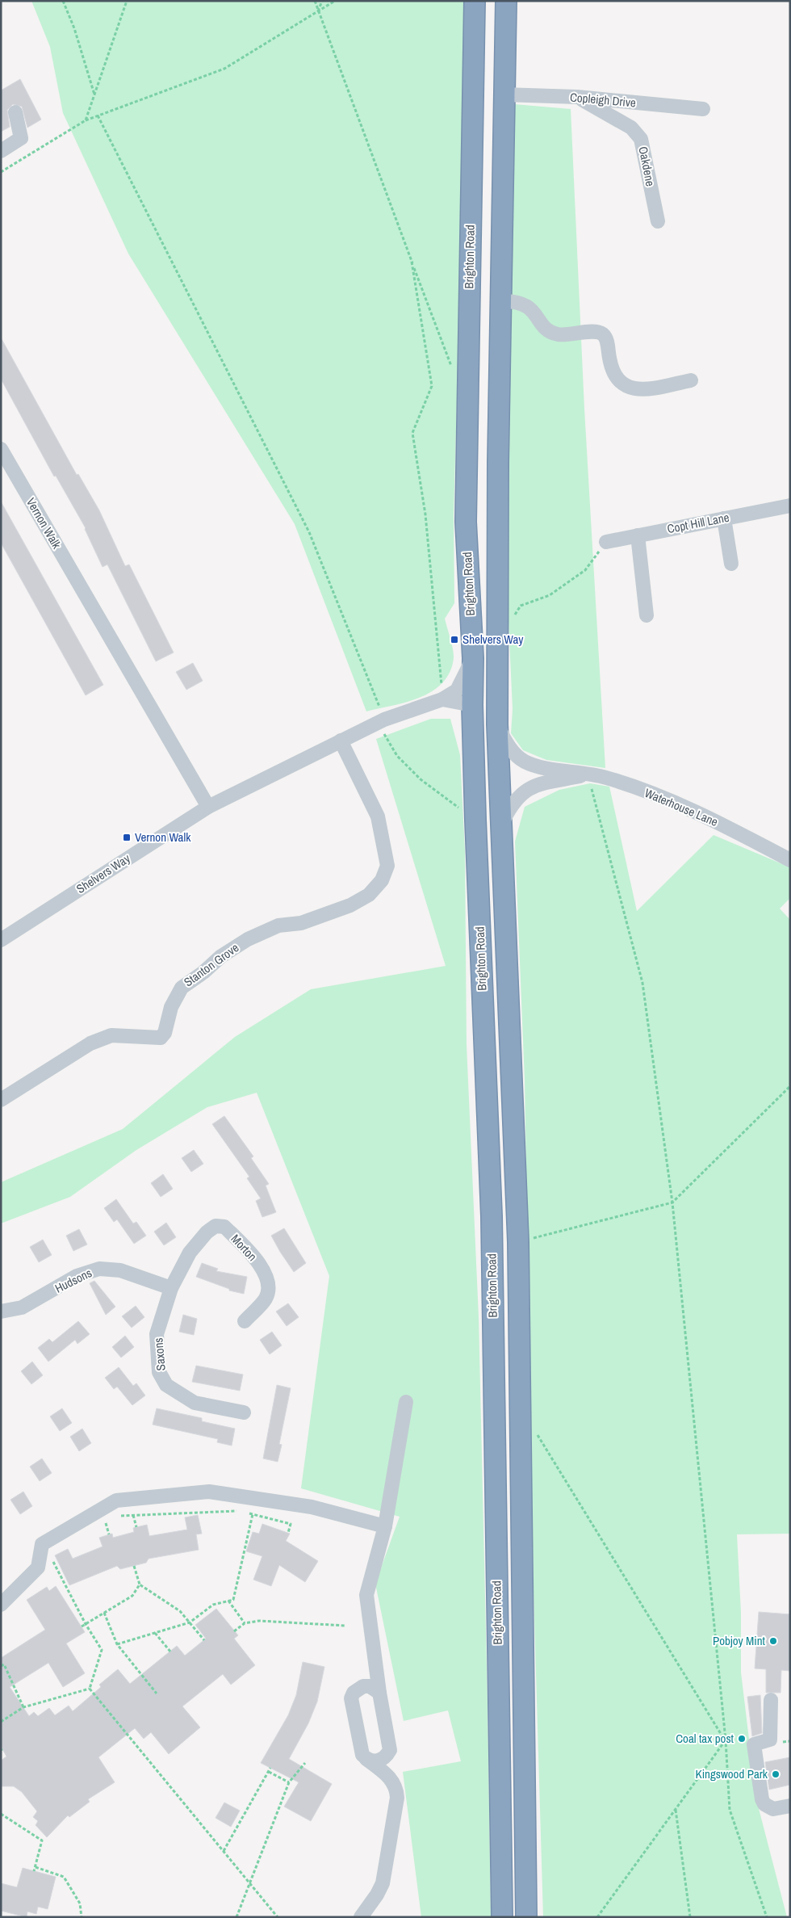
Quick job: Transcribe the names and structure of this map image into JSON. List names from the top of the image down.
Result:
{
  "streets": {
    "highway": ["Brighton Road"],
    "street": [
      "Copleigh Drive",
      "Oakdene",
      "Vernon Walk",
      "Copt Hill Lane",
      "Waterhouse Lane",
      "Shelvers Way",
      "Stanton Grove",
      "Morton",
      "Hudsons",
      "Saxons"
    ]
  },
  "crossings": [
    ["Copleigh Drive", "Oakdene"],
    ["Copleigh Drive", "Brighton Road"],
    ["Brighton Road", "Waterhouse Lane"],
    ["Brighton Road", "Shelvers Way"],
    ["Vernon Walk", "Shelvers Way"],
    ["Shelvers Way", "Stanton Grove"],
    ["Morton", "Hudsons"],
    ["Morton", "Saxons"],
    ["Hudsons", "Saxons"]
  ],
  "places": {
    "transit": ["Shelvers Way", "Vernon Walk"],
    "other": ["Pobjoy Mint", "Coal tax post", "Kingswood Park"]
  }
}
